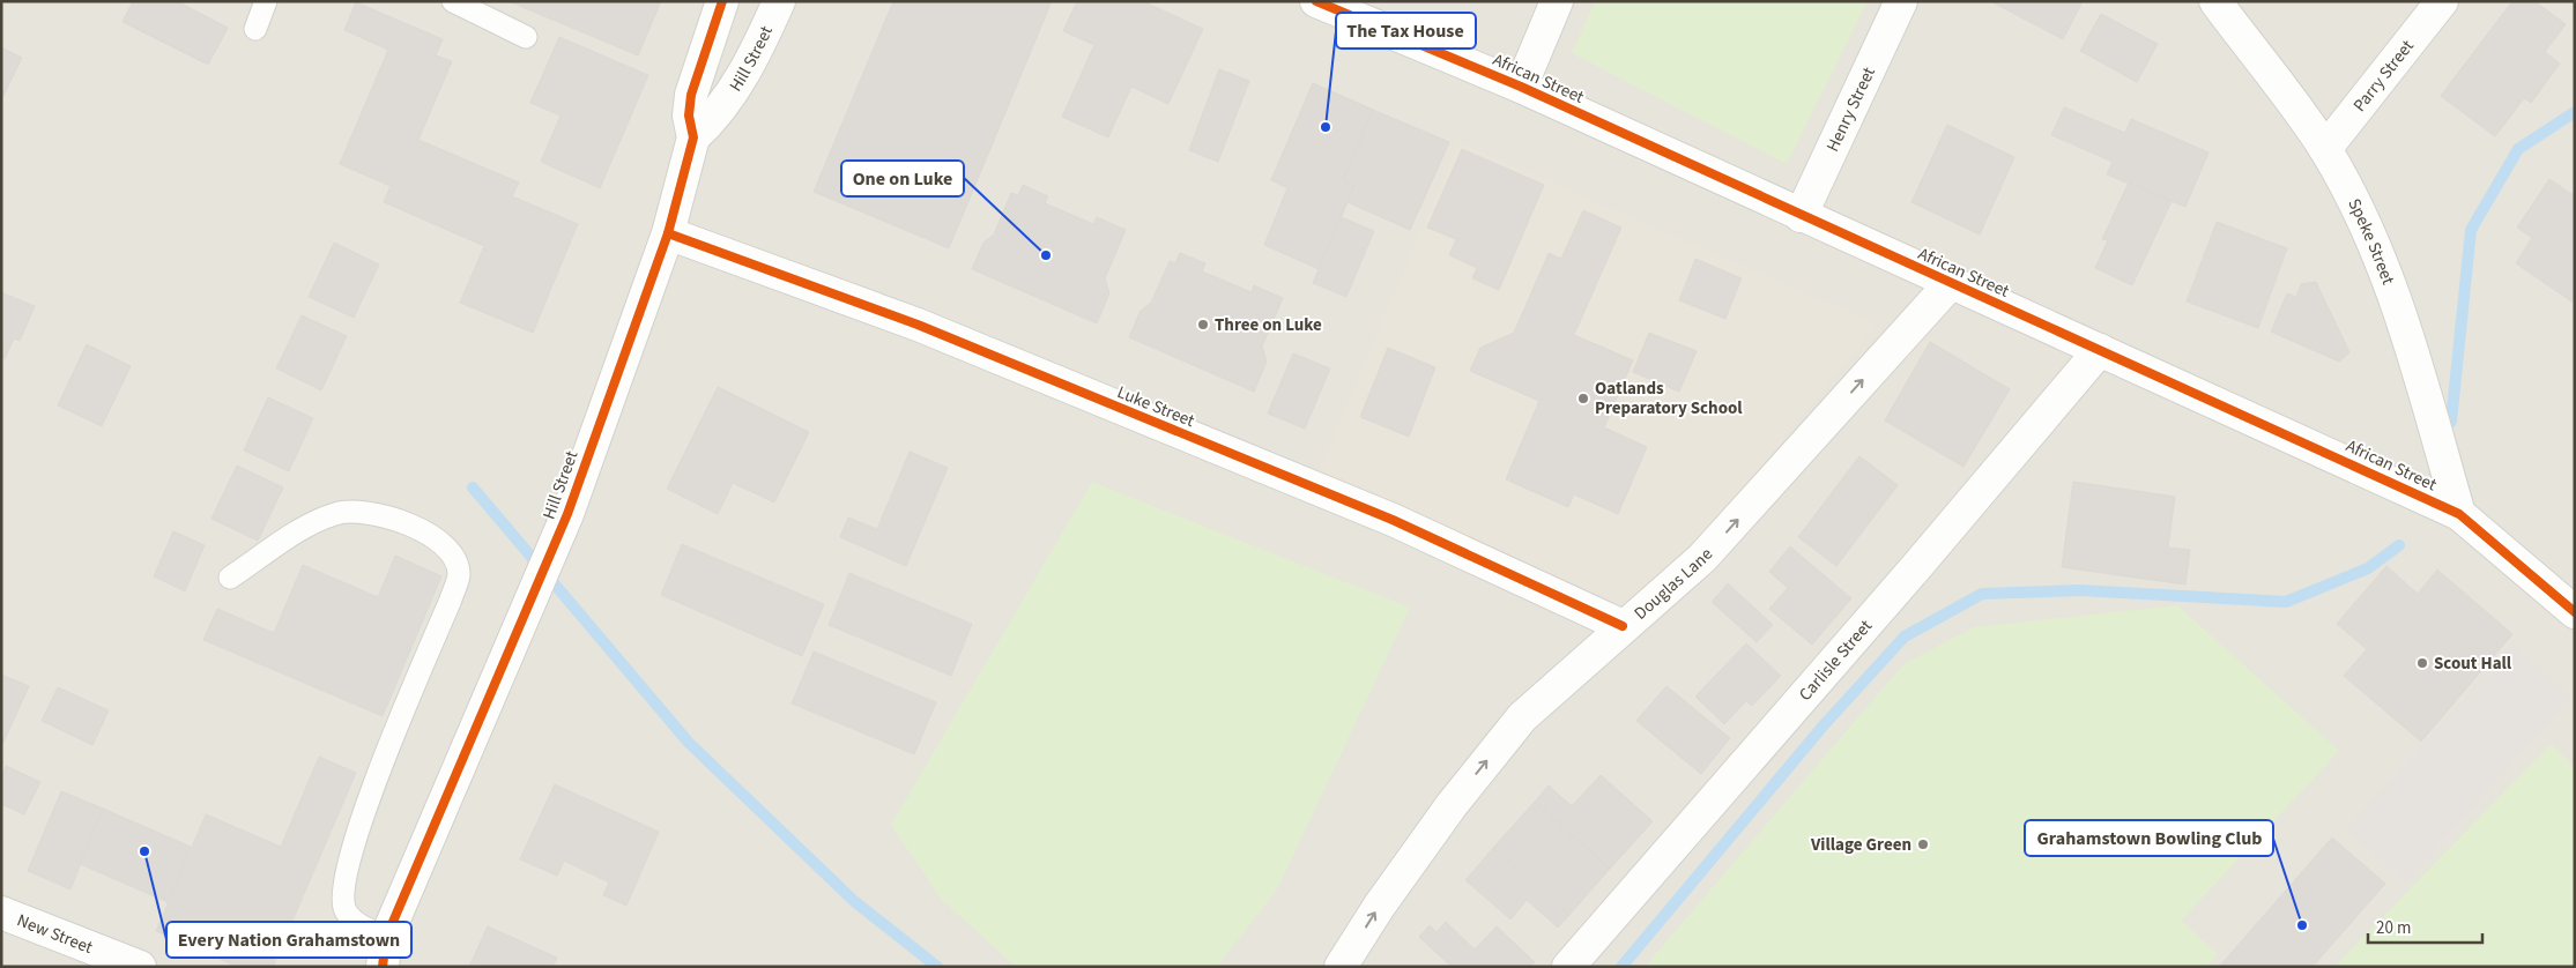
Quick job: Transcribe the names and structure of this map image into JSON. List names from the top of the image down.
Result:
{
  "streets": {
    "street": [
      "Hill Street",
      "Parry Street",
      "African Street",
      "Henry Street",
      "Speke Street",
      "Luke Street",
      "Douglas Lane",
      "Carlisle Street",
      "New Street"
    ]
  },
  "crossings": [
    ["Hill Street", "Luke Street"],
    ["Parry Street", "Speke Street"],
    ["African Street", "Henry Street"],
    ["African Street", "Speke Street"],
    ["African Street", "Douglas Lane"],
    ["African Street", "Carlisle Street"],
    ["Luke Street", "Douglas Lane"]
  ],
  "one_way": ["Douglas Lane"],
  "places": [
    "The Tax House",
    "One on Luke",
    "Three on Luke",
    "Oatlands Preparatory School",
    "Scout Hall",
    "Village Green",
    "Every Nation Grahamstown",
    "Grahamstown Bowling Club"
  ],
  "scale_bar": "20 m"
}
